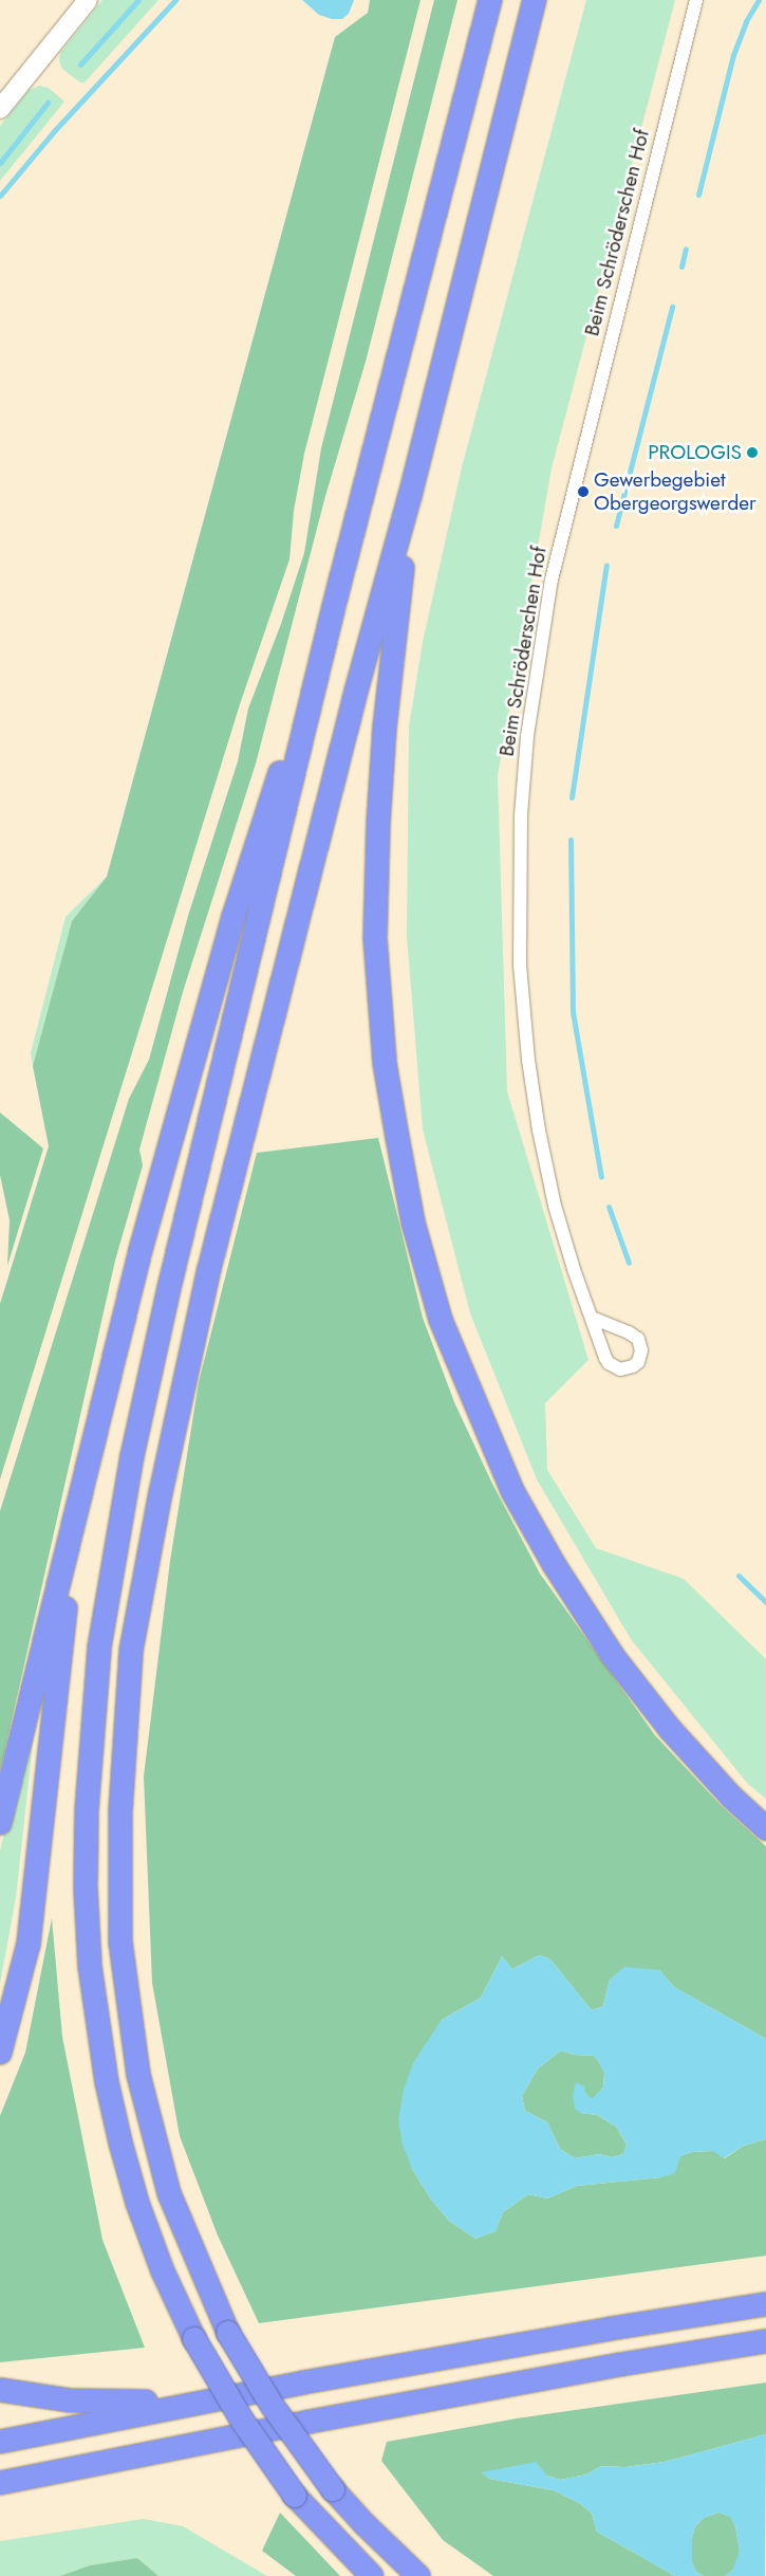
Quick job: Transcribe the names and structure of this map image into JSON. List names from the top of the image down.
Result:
{
  "streets": {
    "street": ["Beim Schröderschen Hof"]
  },
  "places": ["PROLOGIS", "Gewerbegebiet Obergeorgswerder"]
}
